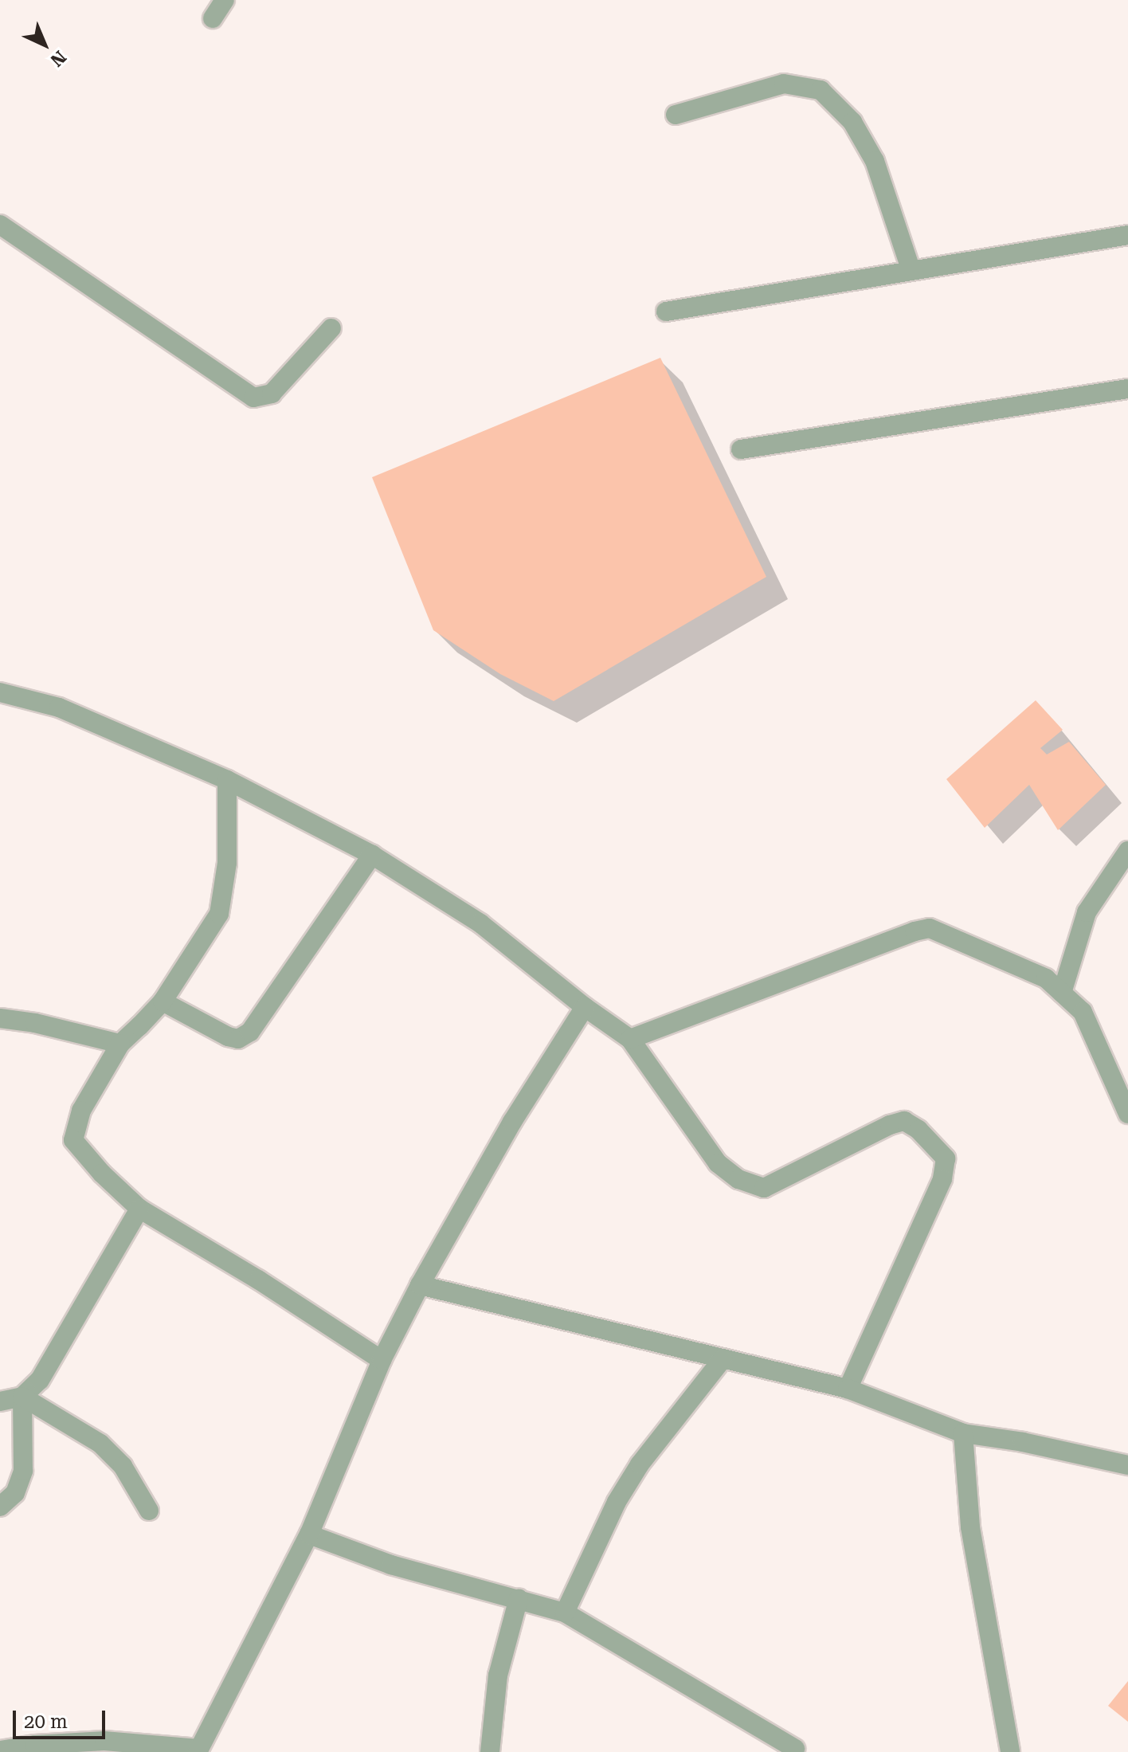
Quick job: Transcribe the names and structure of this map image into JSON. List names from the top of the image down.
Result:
{
  "scale_bar": "20 m",
  "north": "bottom right"
}
